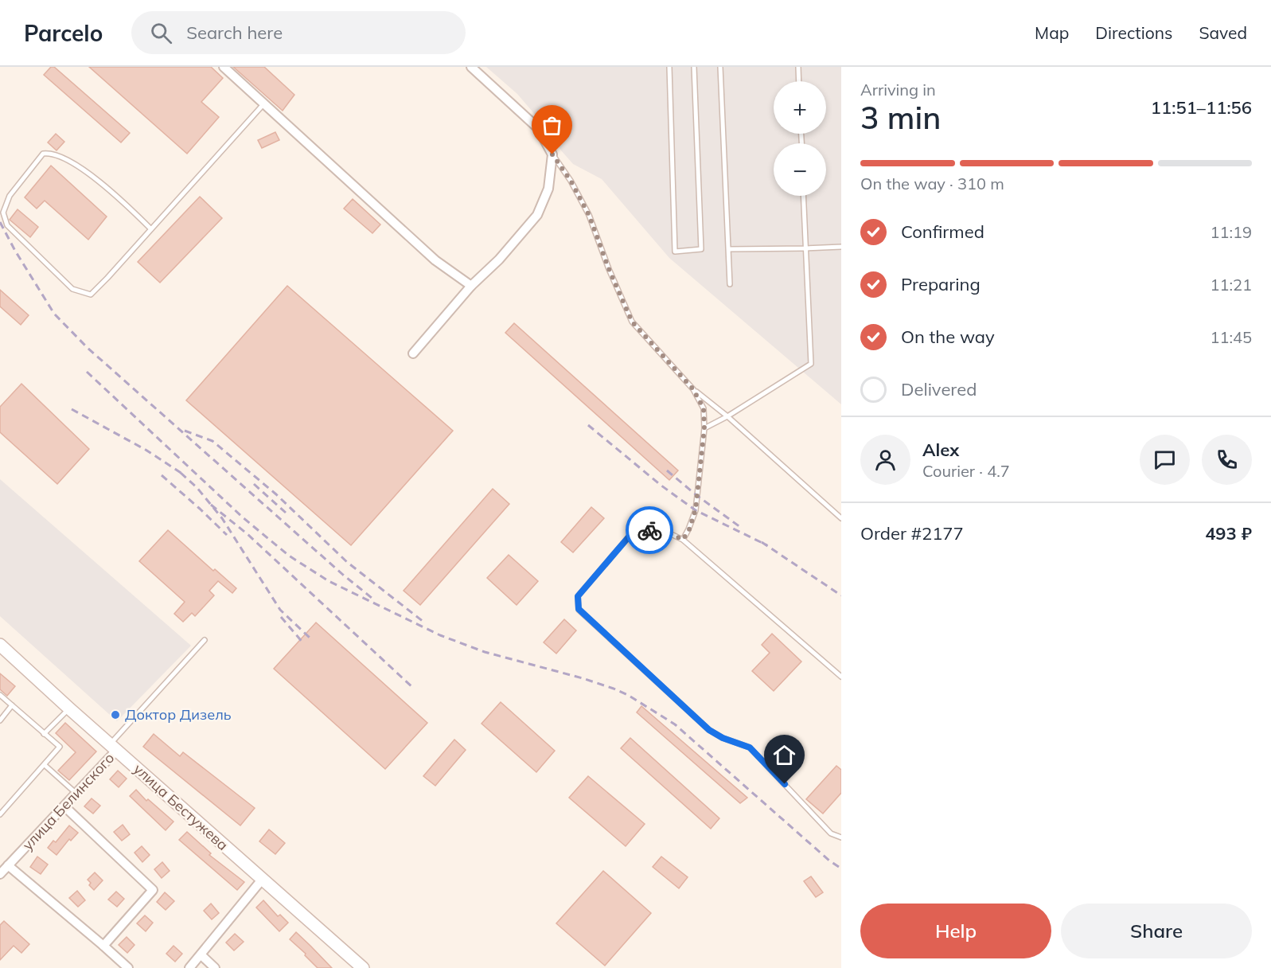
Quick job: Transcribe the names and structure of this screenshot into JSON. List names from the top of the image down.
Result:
{
  "streets": {
    "street": ["улица Белинского", "улица Бестужева"]
  },
  "crossings": [
    ["улица Белинского", "улица Бестужева"]
  ],
  "places": ["Доктор Дизель"],
  "page": {
    "header": "Parcelo",
    "search": "Search here",
    "nav": ["Map", "Directions", "Saved"],
    "heading": ["3 min", "Arriving in", "11:51–11:56"],
    "panel": [
      "Alex",
      "Courier · 4.7",
      "Order #2177",
      "493 ₽"
    ],
    "map_buttons": ["+", "−"],
    "bar": "On the way · 310 m",
    "list": [
      ["Confirmed", "11:19"],
      ["Preparing", "11:21"],
      ["On the way", "11:45"],
      "Delivered"
    ],
    "buttons": ["Help", "Share"]
  }
}
